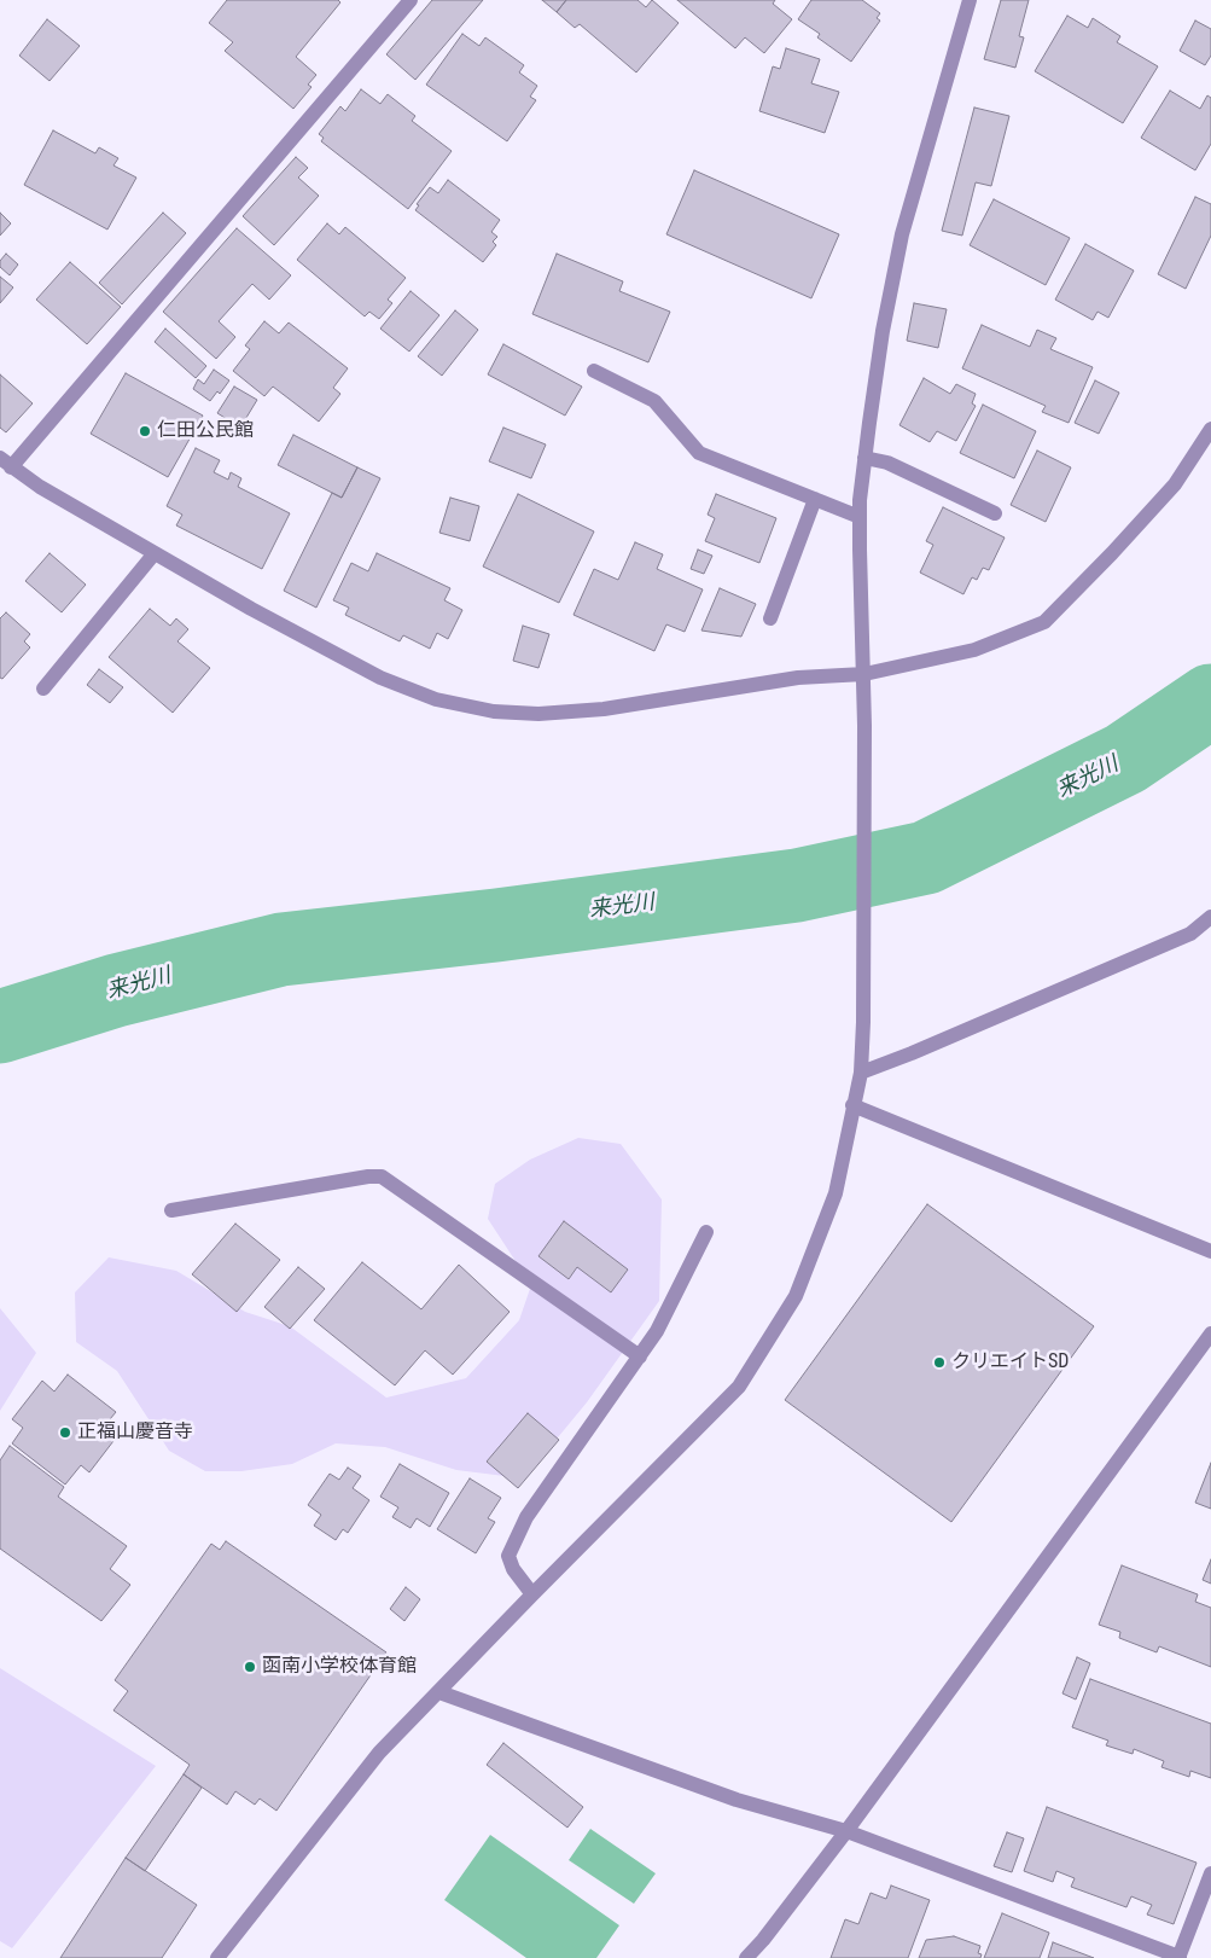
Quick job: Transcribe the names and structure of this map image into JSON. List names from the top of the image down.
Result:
{
  "water": ["来光川"],
  "places": [
    "仁田公民館",
    "クリエイトSD",
    "正福山慶音寺",
    "函南小学校体育館"
  ]
}
